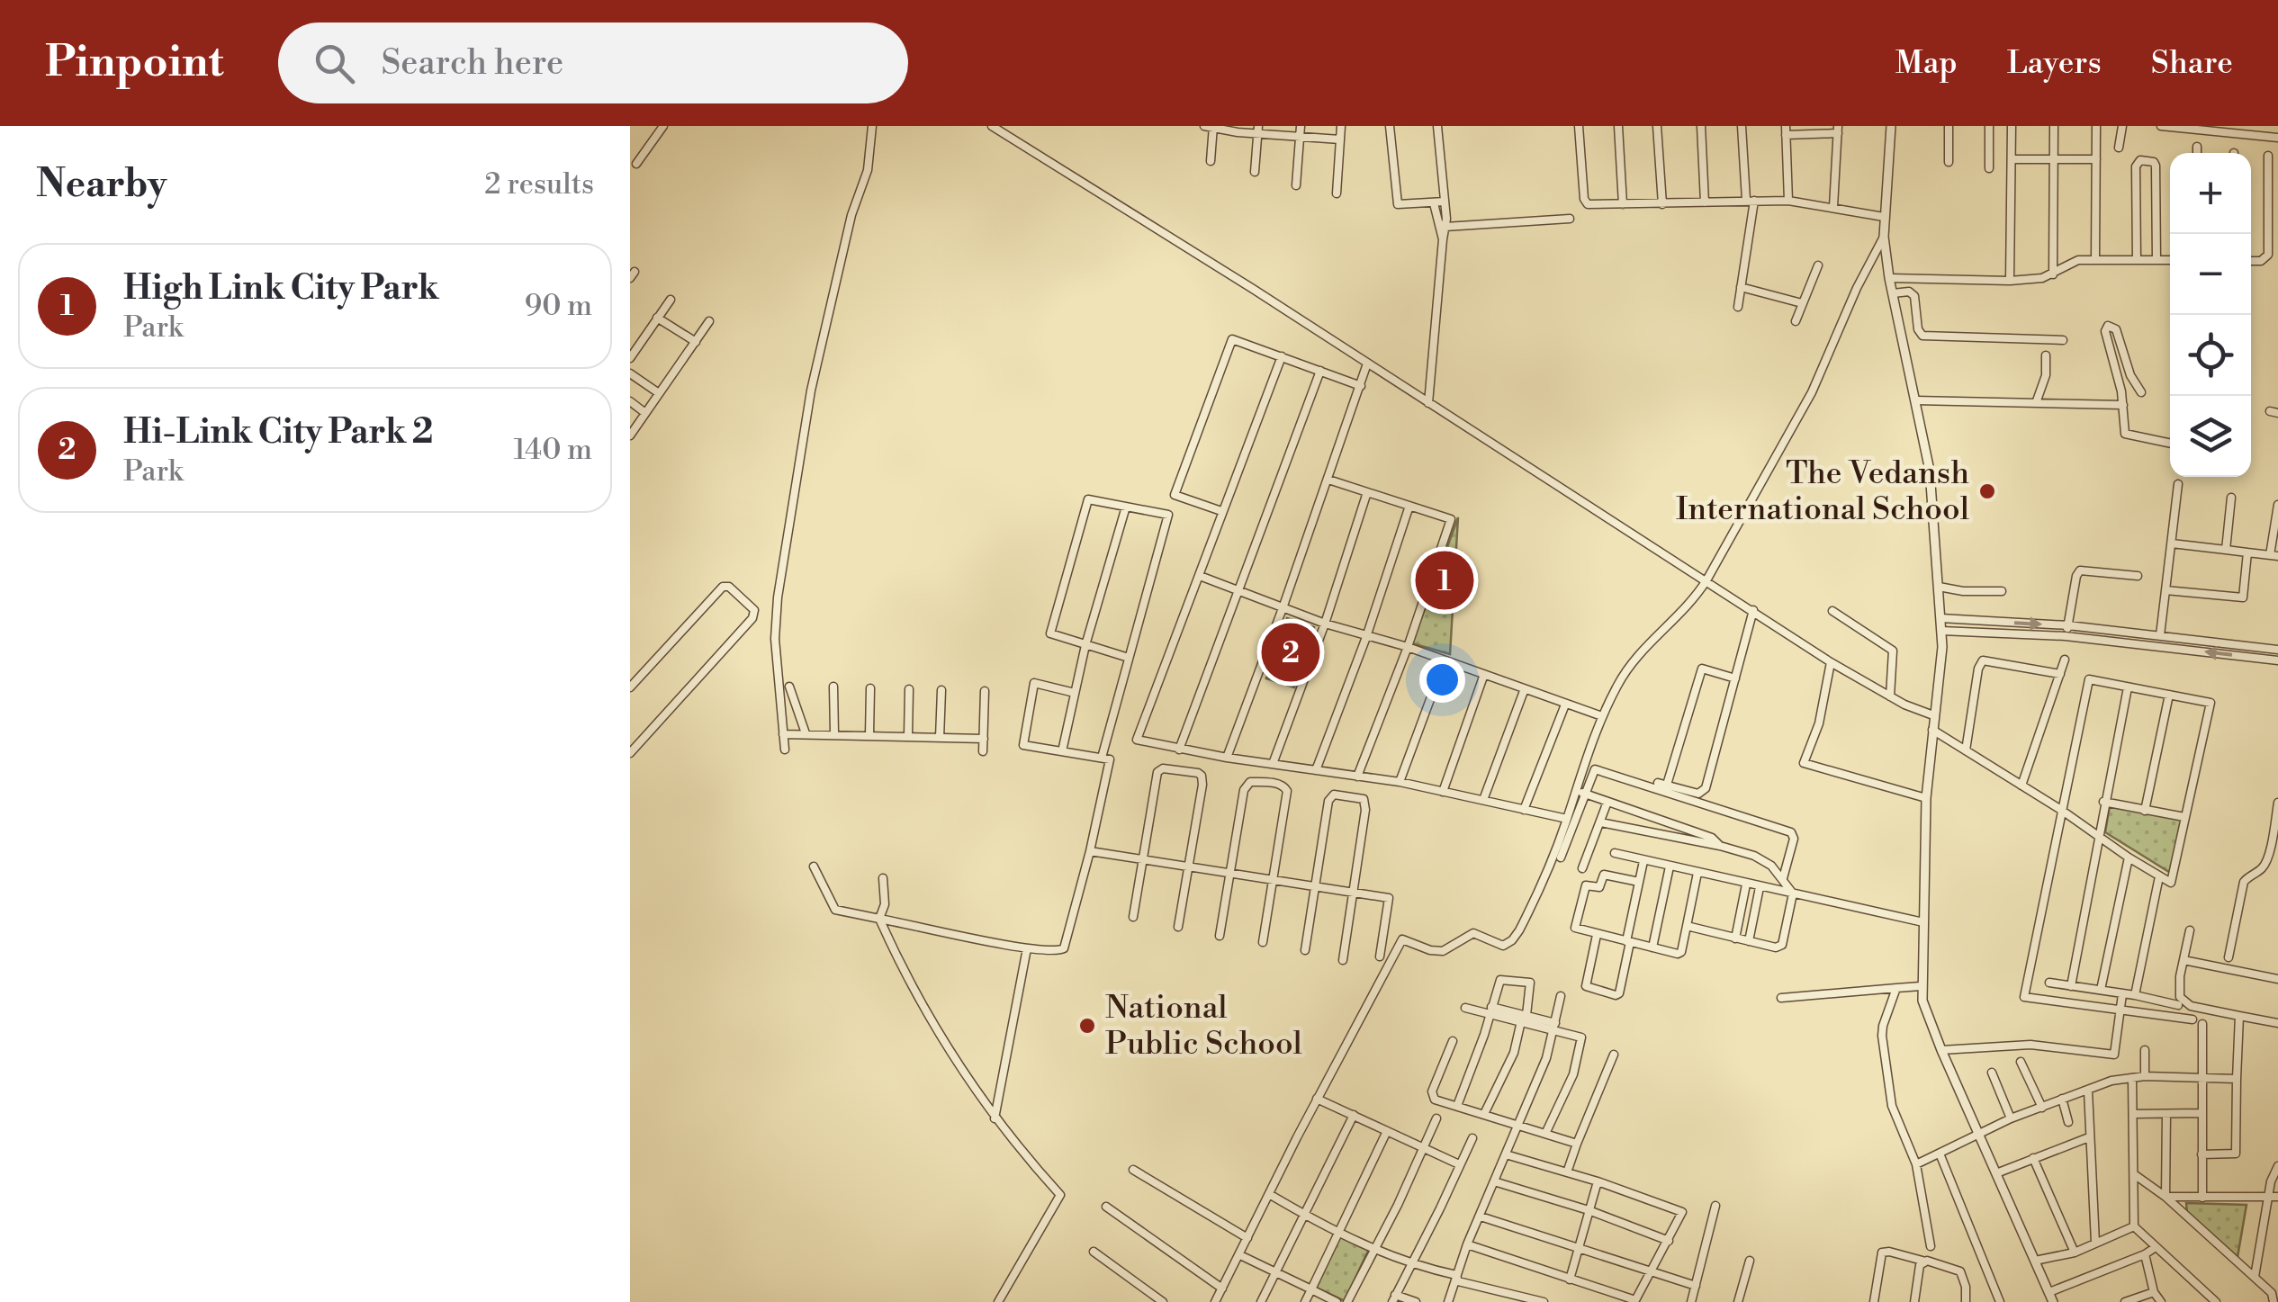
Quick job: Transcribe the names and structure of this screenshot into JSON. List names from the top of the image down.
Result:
{
  "places": ["The Vedansh International School", "National Public School"],
  "page": {
    "header": "Pinpoint",
    "search": "Search here",
    "nav": ["Map", "Layers", "Share"],
    "heading": ["Nearby", "2 results"],
    "map_buttons": ["+", "−"],
    "list": [
      {
        "mark": "1",
        "name": "High Link City Park",
        "note": "Park",
        "value": "90 m"
      },
      {
        "mark": "2",
        "name": "Hi-Link City Park 2",
        "note": "Park",
        "value": "140 m"
      }
    ],
    "pins": ["1", "2"]
  }
}
